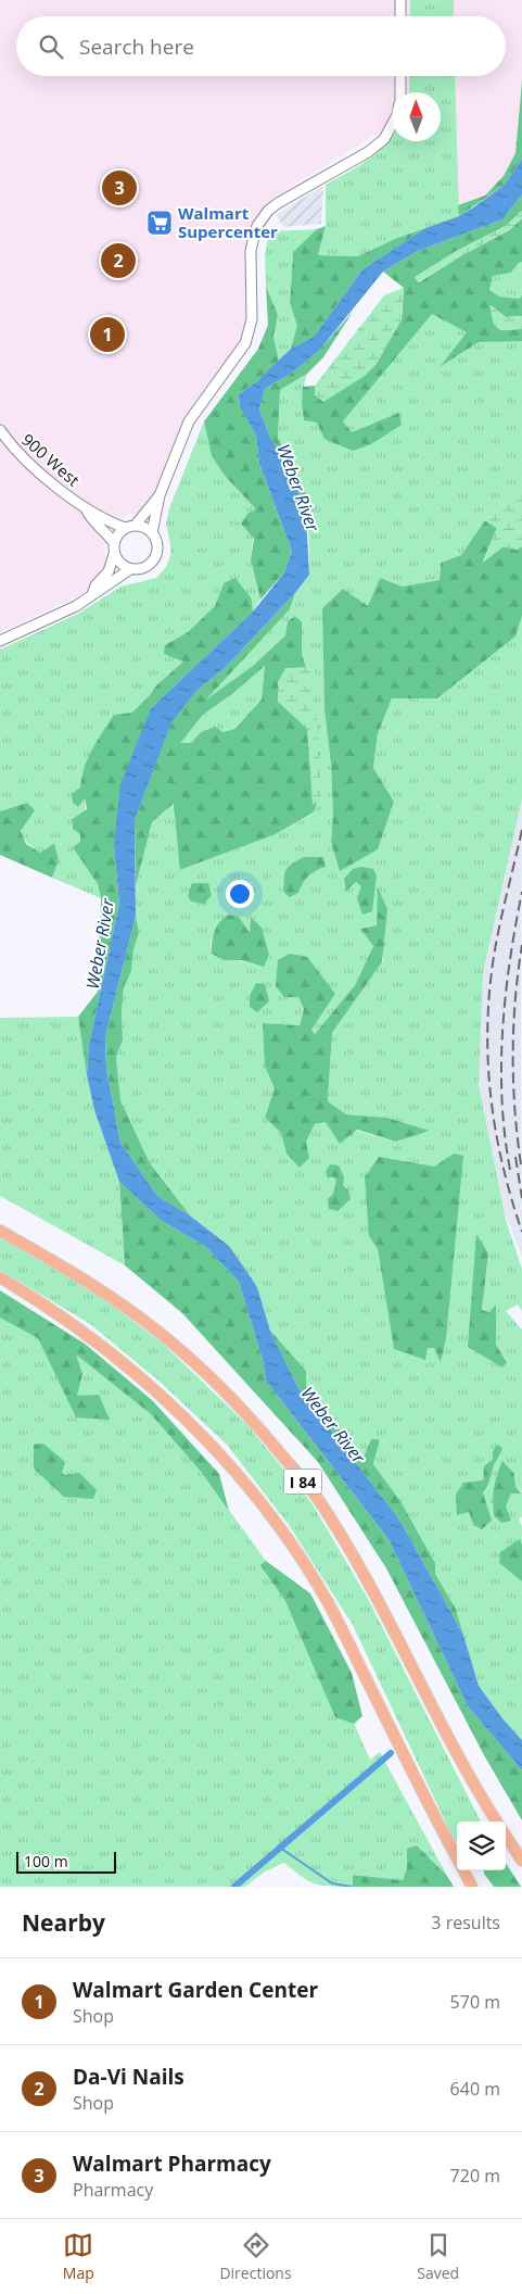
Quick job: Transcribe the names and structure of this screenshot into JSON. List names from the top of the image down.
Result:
{
  "streets": {
    "highway": ["I 84"],
    "street": ["900 West"]
  },
  "water": ["Weber River"],
  "places": {
    "supermarket": ["Walmart Supercenter"]
  },
  "scale_bar": "100 m",
  "north": "top",
  "page": {
    "search": "Search here",
    "pins": ["3", "2", "1"],
    "scale": "100 m",
    "heading": ["Nearby", "3 results"],
    "list": [
      {
        "mark": "1",
        "name": "Walmart Garden Center",
        "note": "Shop",
        "value": "570 m"
      },
      {
        "mark": "2",
        "name": "Da-Vi Nails",
        "note": "Shop",
        "value": "640 m"
      },
      {
        "mark": "3",
        "name": "Walmart Pharmacy",
        "note": "Pharmacy",
        "value": "720 m"
      }
    ],
    "nav": ["Map", "Directions", "Saved"]
  }
}
